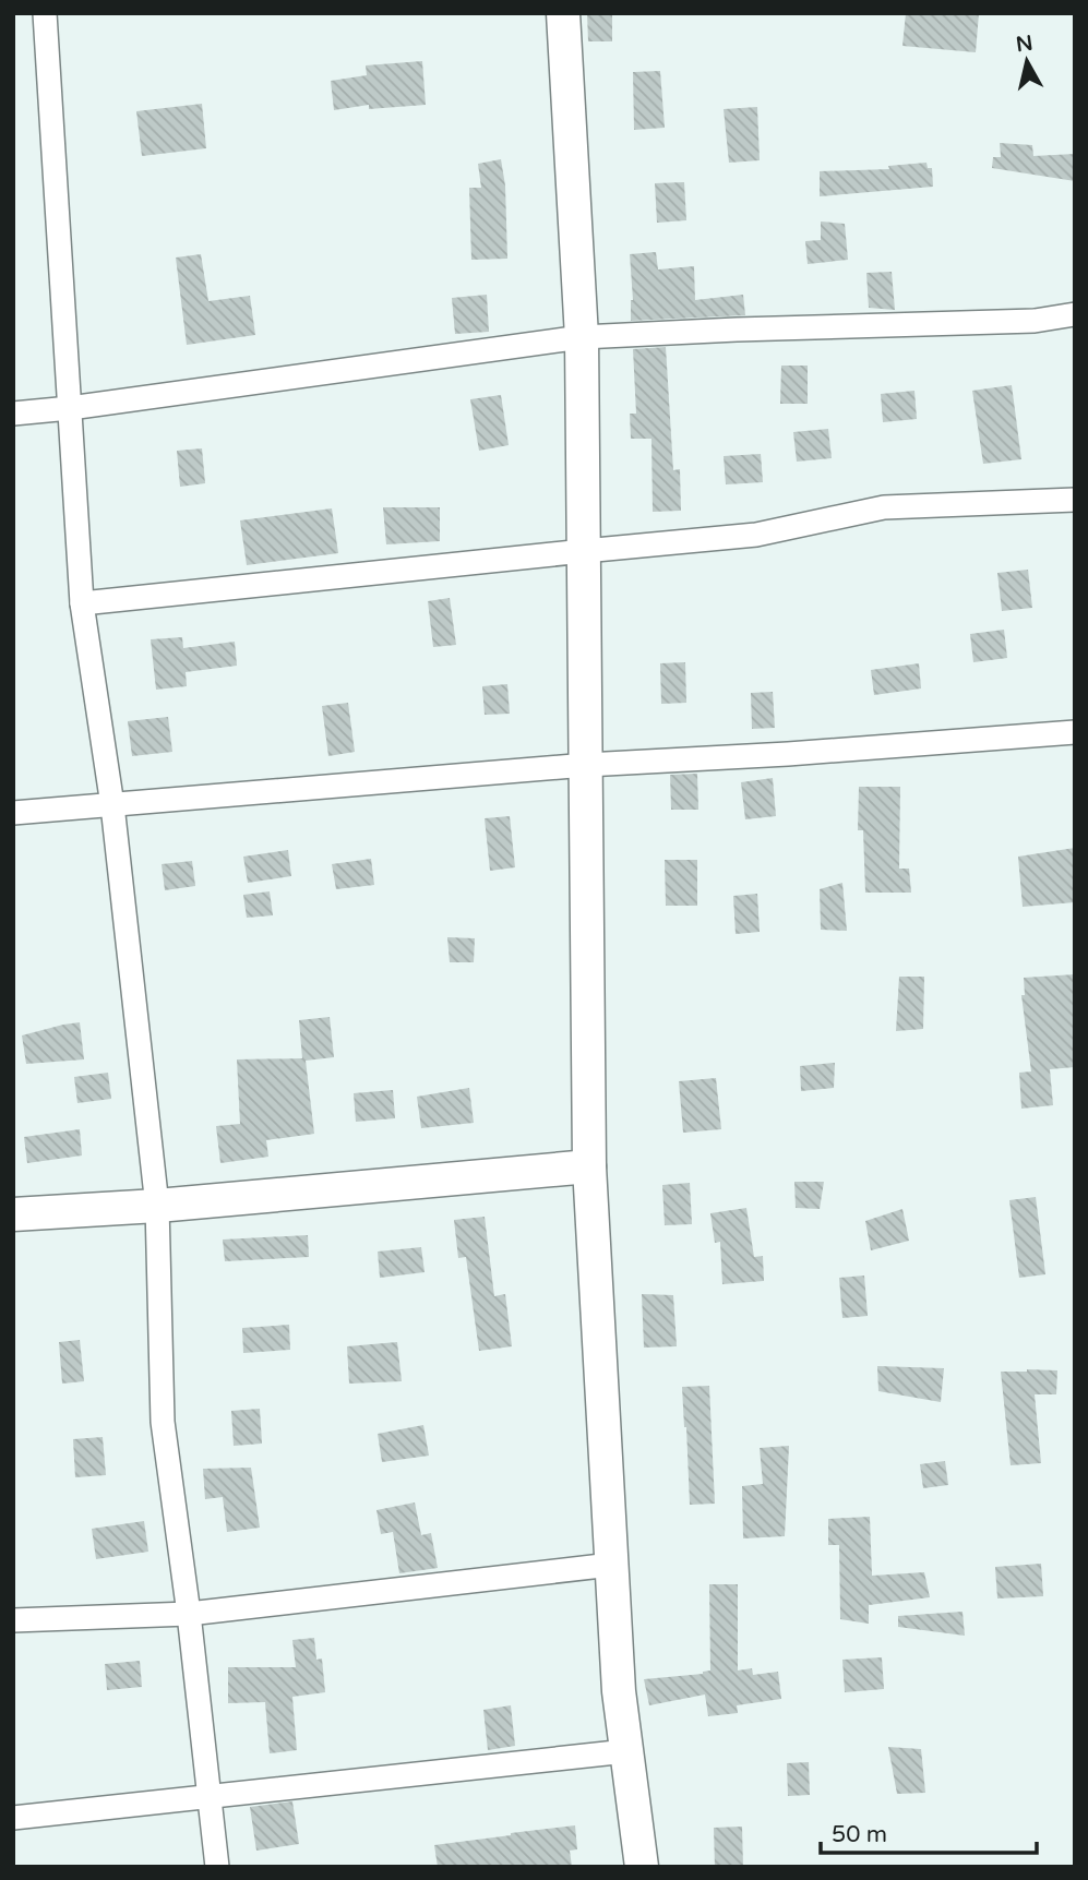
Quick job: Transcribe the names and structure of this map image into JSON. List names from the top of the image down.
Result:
{
  "scale_bar": "50 m",
  "north": "top"
}
